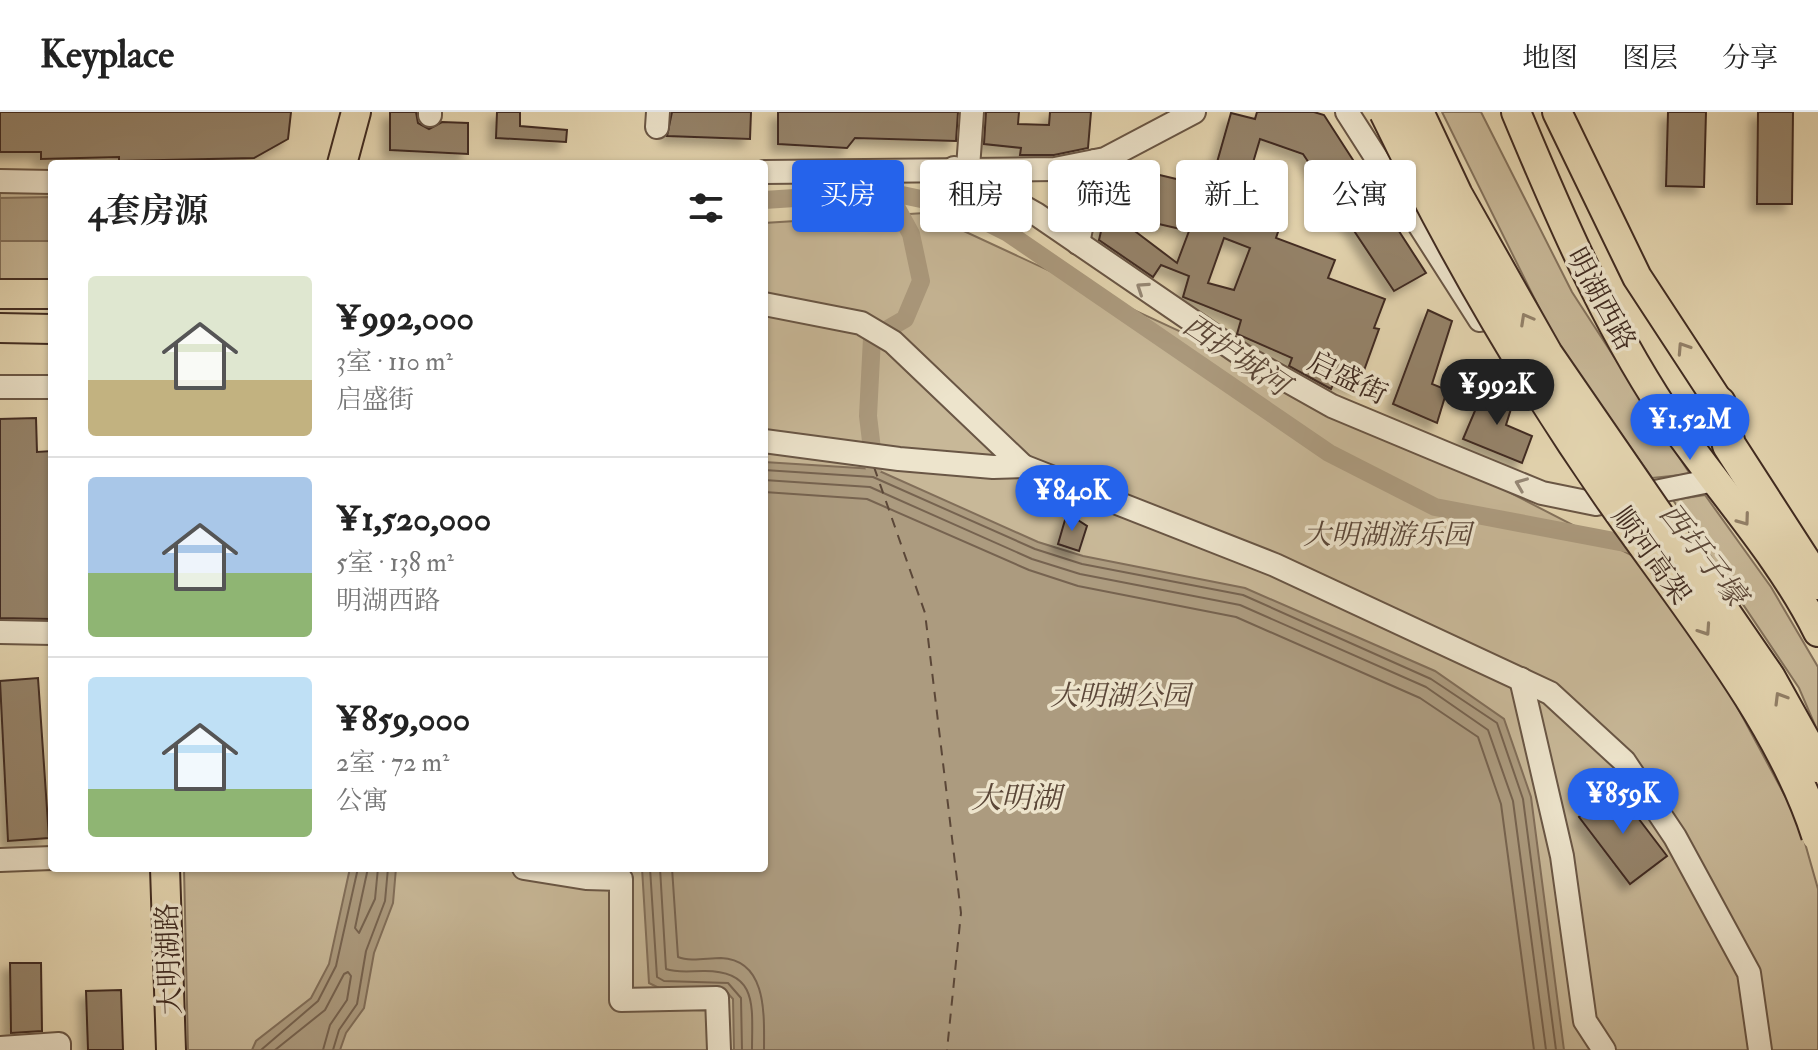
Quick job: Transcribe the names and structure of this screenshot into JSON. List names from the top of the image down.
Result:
{
  "streets": {
    "highway": ["顺河高架"],
    "main road": ["明湖西路", "大明湖路"],
    "street": ["启盛街"]
  },
  "crossings": [
    ["明湖西路", "启盛街"]
  ],
  "water": ["西护城河", "西圩子壕", "大明湖"],
  "parks": ["大明湖游乐园", "大明湖公园"],
  "page": {
    "header": "Keyplace",
    "nav": ["地图", "图层", "分享"],
    "chip": [
      "买房",
      "租房",
      "筛选",
      "新上",
      "公寓"
    ],
    "heading": "4套房源",
    "list": [
      {
        "name": "¥992,000",
        "note": "3室 · 110 m² · 启盛街"
      },
      {
        "name": "¥1,520,000",
        "note": "5室 · 138 m² · 明湖西路"
      },
      {
        "name": "¥859,000",
        "note": "2室 · 72 m² · 公寓"
      }
    ],
    "price": [
      "¥992K",
      "¥1.52M",
      "¥840K",
      "¥859K"
    ]
  }
}
